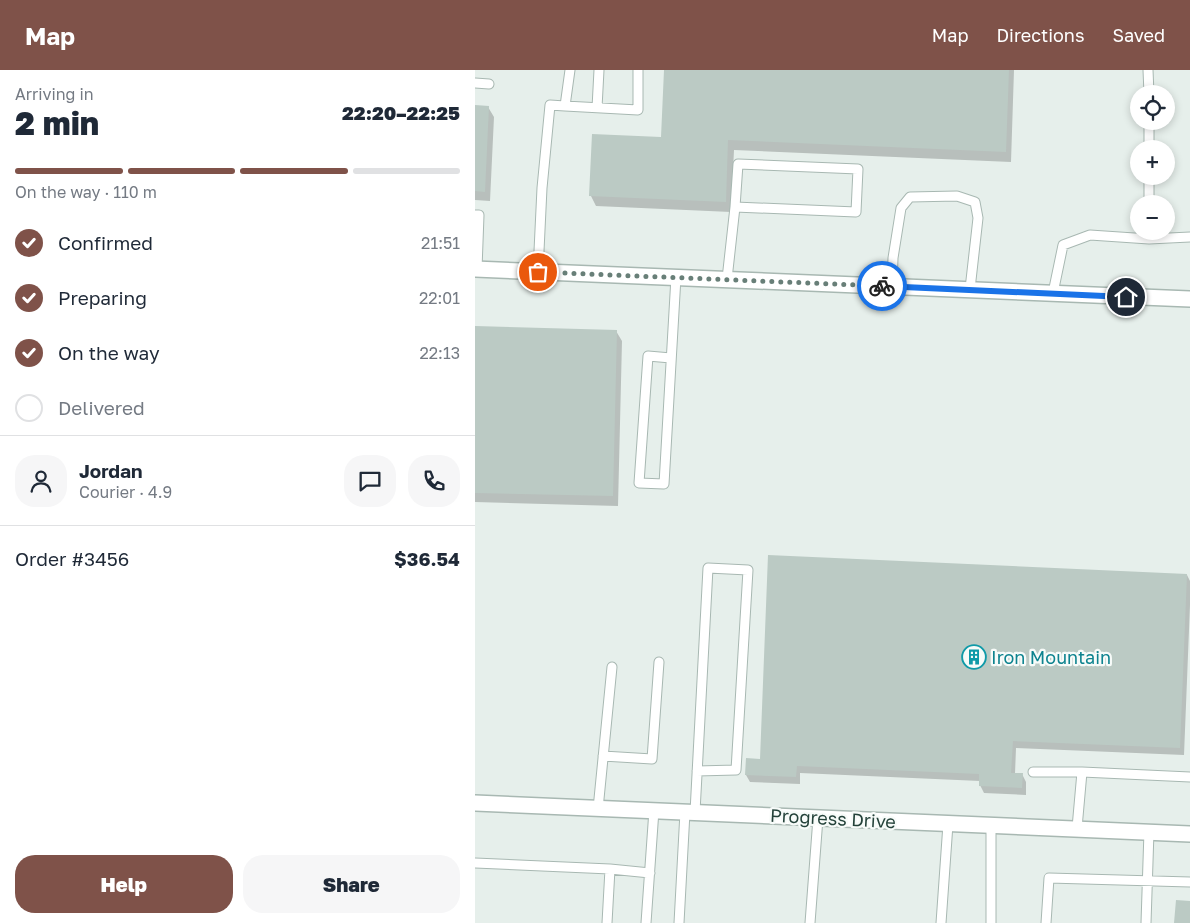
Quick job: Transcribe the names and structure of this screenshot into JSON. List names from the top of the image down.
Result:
{
  "streets": {
    "street": ["Progress Drive"]
  },
  "places": {
    "building": ["Iron Mountain"]
  },
  "page": {
    "header": "Map",
    "nav": ["Map", "Directions", "Saved"],
    "heading": ["2 min", "Arriving in", "22:20–22:25"],
    "panel": [
      "Jordan",
      "Courier · 4.9",
      "Order #3456",
      "$36.54"
    ],
    "map_buttons": ["+", "−"],
    "bar": "On the way · 110 m",
    "list": [
      ["Confirmed", "21:51"],
      ["Preparing", "22:01"],
      ["On the way", "22:13"],
      "Delivered"
    ],
    "buttons": ["Help", "Share"]
  }
}
